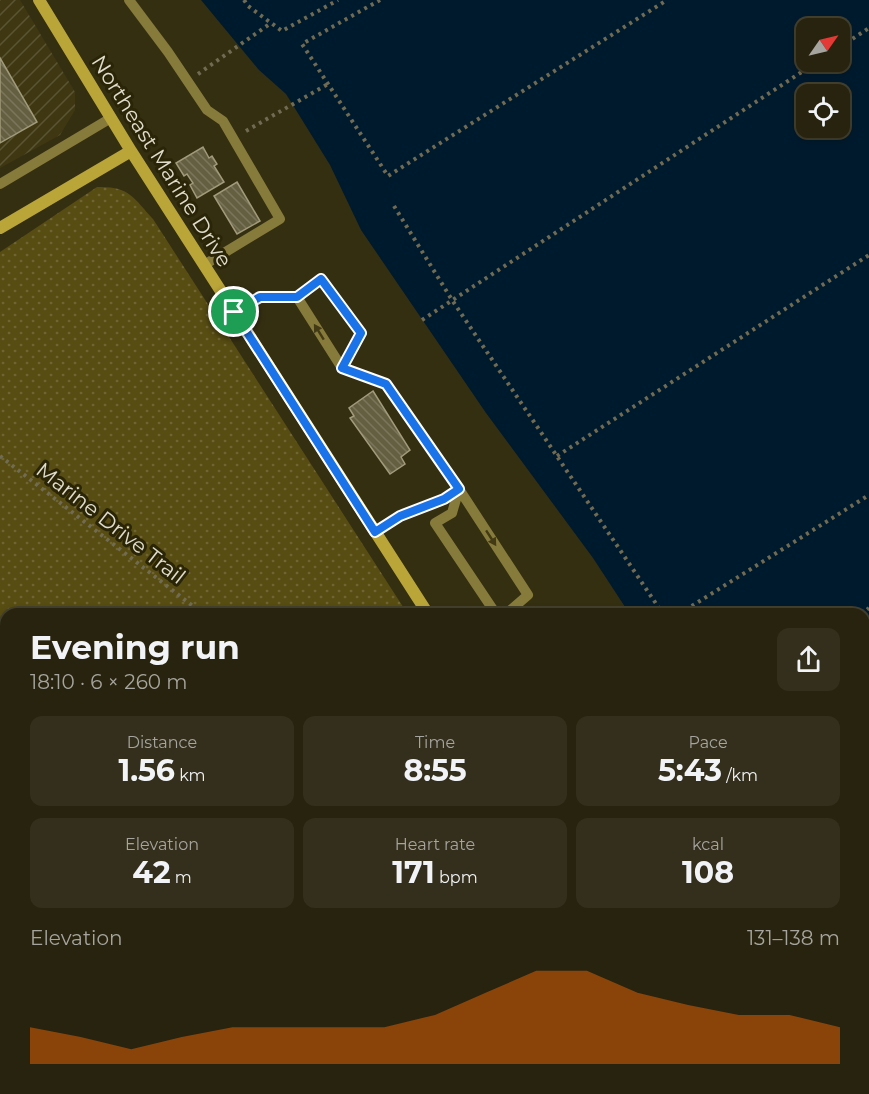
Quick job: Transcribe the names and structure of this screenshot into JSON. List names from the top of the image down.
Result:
{
  "streets": {
    "main road": ["Northeast Marine Drive"],
    "path": ["Marine Drive Trail"]
  },
  "north": "top right",
  "page": {
    "heading": ["Evening run", "18:10 · 6 × 260 m"],
    "stats": [
      ["Distance", "1.56 km"],
      ["Time", "8:55"],
      ["Pace", "5:43 /km"],
      ["Elevation", "42 m"],
      ["Heart rate", "171 bpm"],
      ["kcal", "108"]
    ],
    "chart": ["Elevation", "131–138 m"]
  }
}
